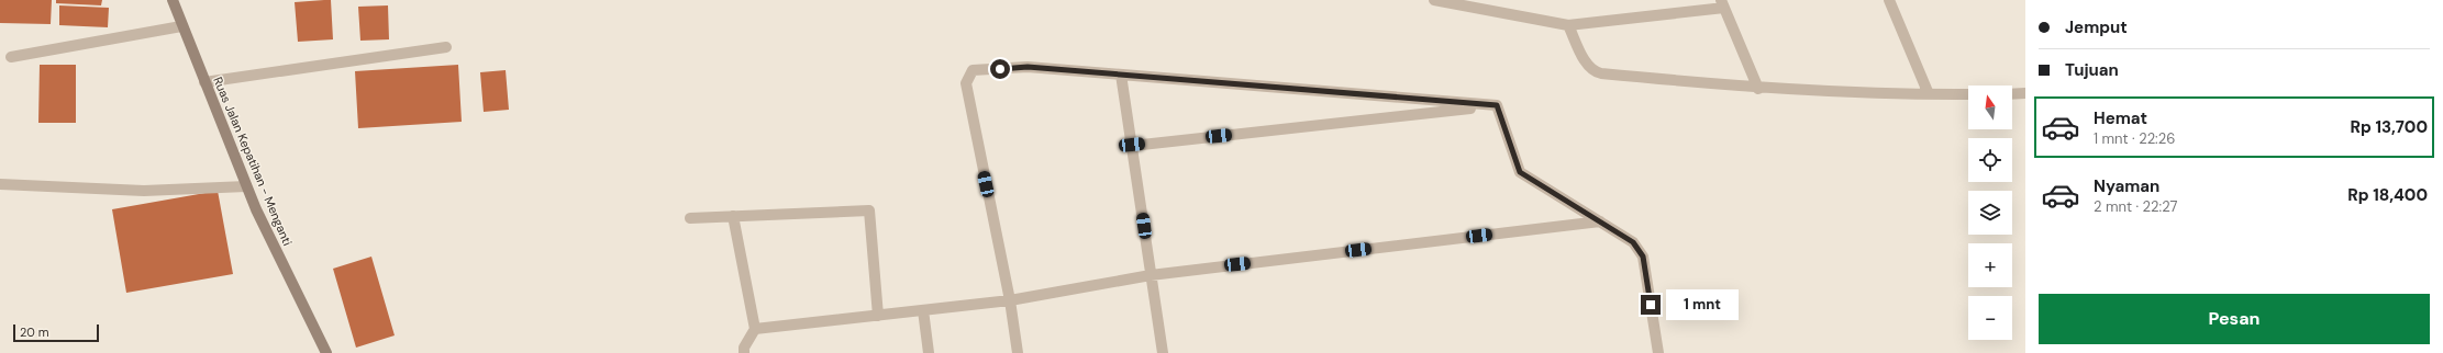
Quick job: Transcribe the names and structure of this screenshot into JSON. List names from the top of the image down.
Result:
{
  "streets": {
    "main road": ["Ruas Jalan Kepatihan - Menganti"]
  },
  "scale_bar": "20 m",
  "north": "top",
  "page": {
    "banner": ["Jemput", "Tujuan"],
    "map_buttons": ["+", "−"],
    "list": [
      {
        "name": "Hemat",
        "note": "1 mnt · 22:26",
        "value": "Rp 13,700"
      },
      {
        "name": "Nyaman",
        "note": "2 mnt · 22:27",
        "value": "Rp 18,400"
      }
    ],
    "buttons": "Pesan",
    "bubble": "1 mnt",
    "scale": "20 m"
  }
}
